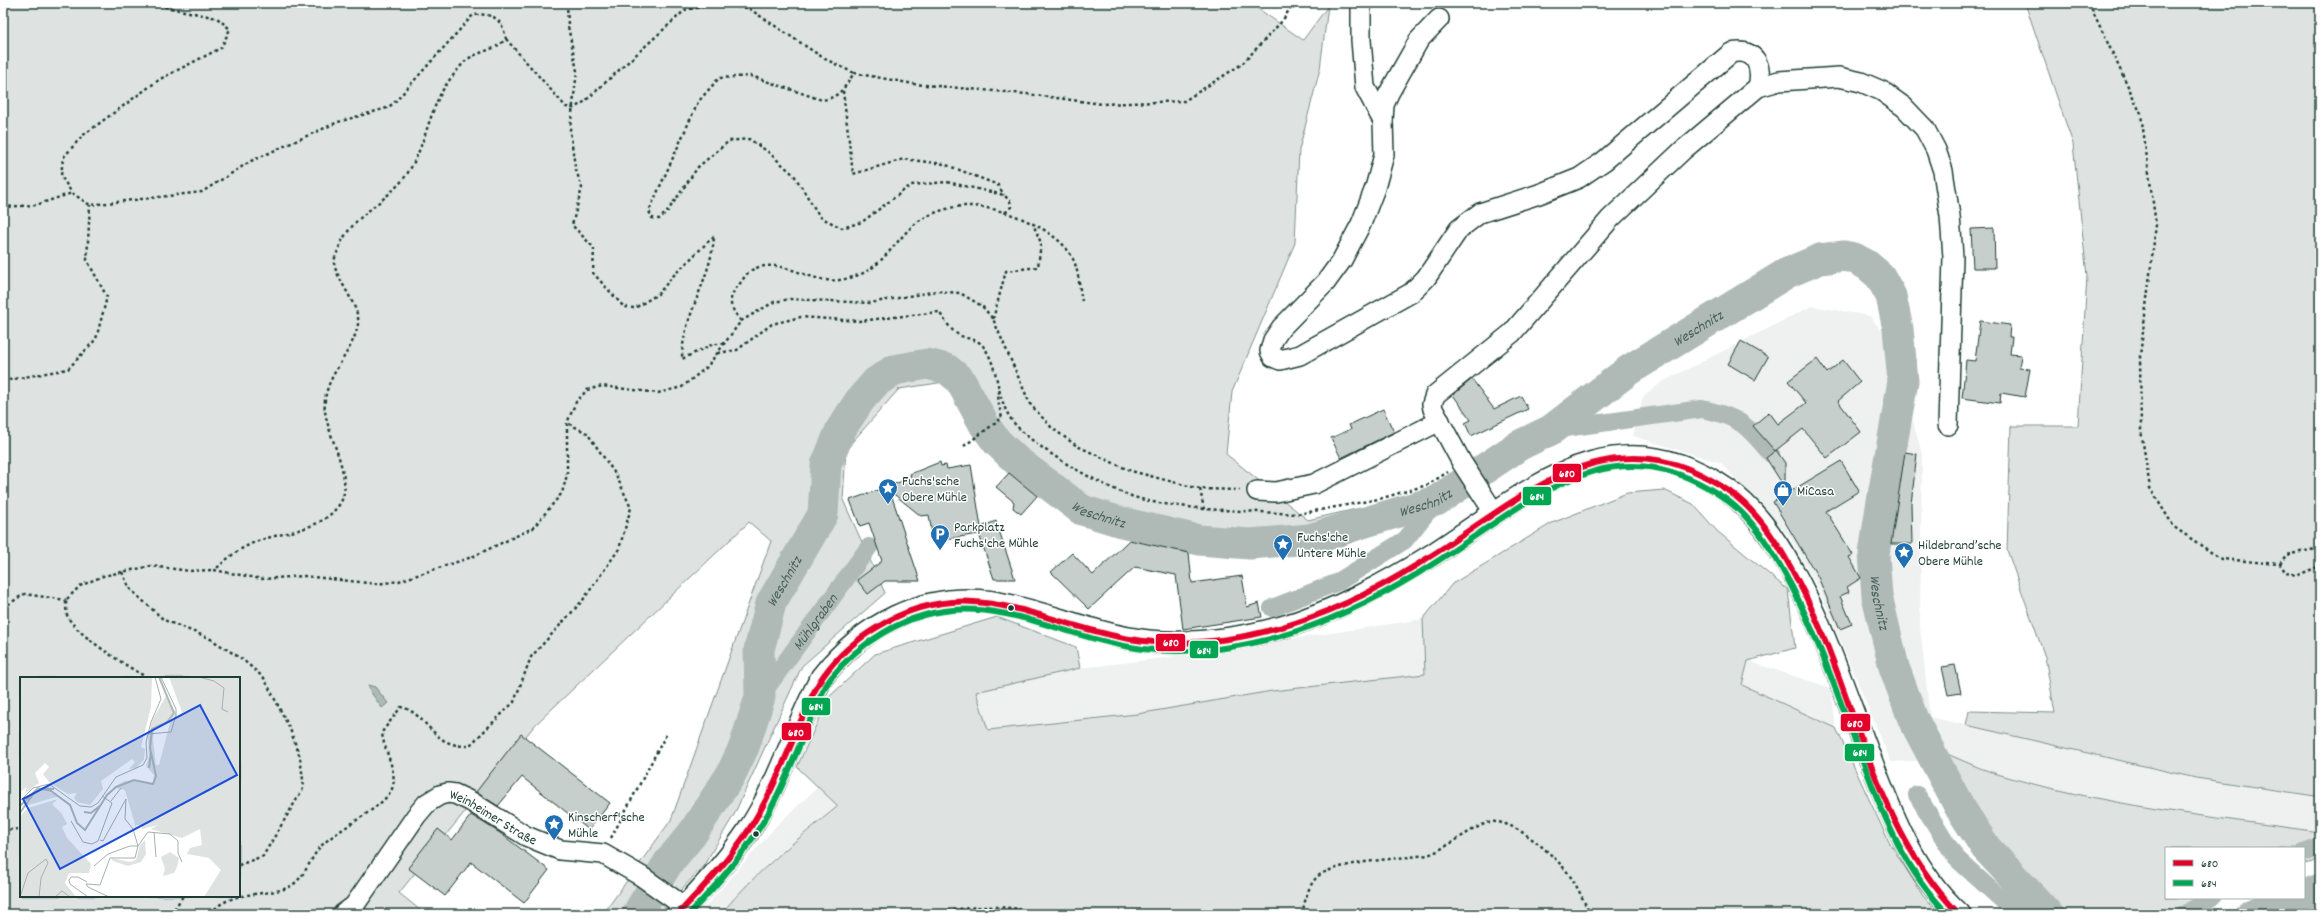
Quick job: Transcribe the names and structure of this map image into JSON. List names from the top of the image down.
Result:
{
  "streets": {
    "lane": ["Weinheimer Straße"]
  },
  "water": ["Weschnitz", "Mühlgraben"],
  "places": {
    "place": [
      "Fuchs'sche Obere Mühle",
      "Fuchs'che Untere Mühle",
      "Hildebrand’sche Obere Mühle",
      "Kinscherf'sche Mühle"
    ],
    "shop": ["MiCasa"],
    "parking": ["Parkplatz Fuchs'che Mühle"]
  },
  "lines": ["transit line 680", "transit line 684"],
  "legend": ["680", "684"]
}
